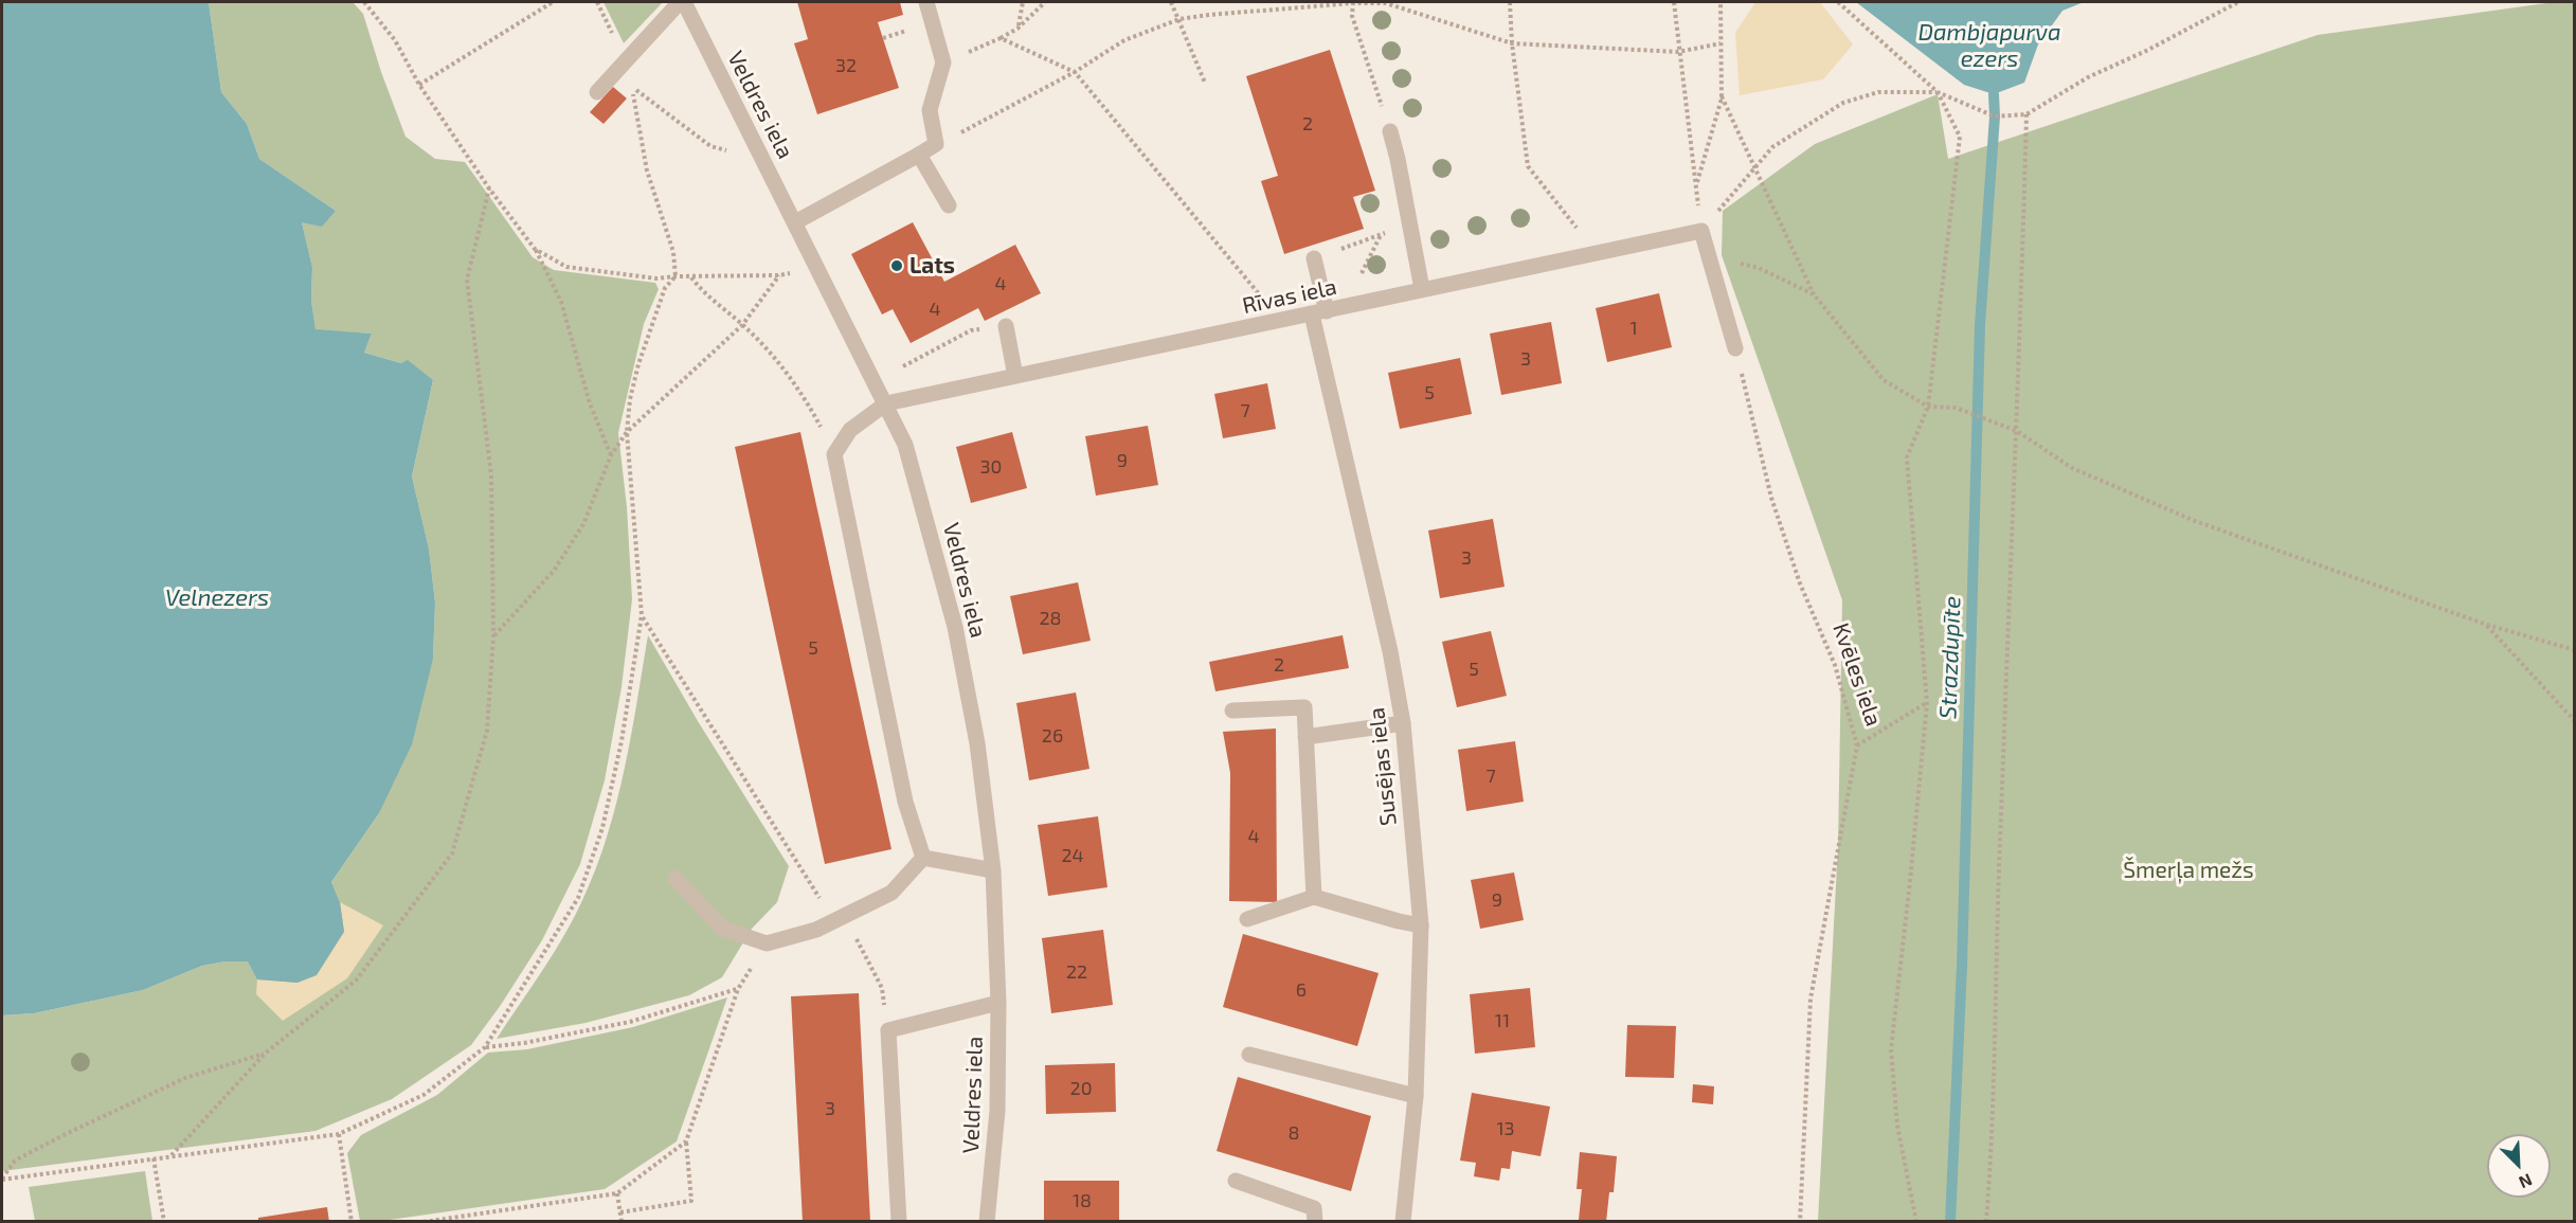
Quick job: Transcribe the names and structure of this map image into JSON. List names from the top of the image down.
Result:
{
  "streets": {
    "street": ["Veldres iela", "Rīvas iela", "Susējas iela"],
    "path": ["Kvēles iela"]
  },
  "crossings": [
    ["Veldres iela", "Rīvas iela"],
    ["Rīvas iela", "Susējas iela"]
  ],
  "water": ["Dambjapurva ezers", "Velnezers", "Strazdupīte"],
  "parks": ["Šmerļa mežs"],
  "places": ["Lats"],
  "house_numbers": [
    "32",
    "2",
    "4",
    "4",
    "1",
    "3",
    "5",
    "7",
    "9",
    "30",
    "3",
    "28",
    "5",
    "2",
    "5",
    "26",
    "7",
    "4",
    "24",
    "9",
    "22",
    "6",
    "11",
    "20",
    "3",
    "13",
    "8",
    "18"
  ],
  "north": "bottom right"
}
